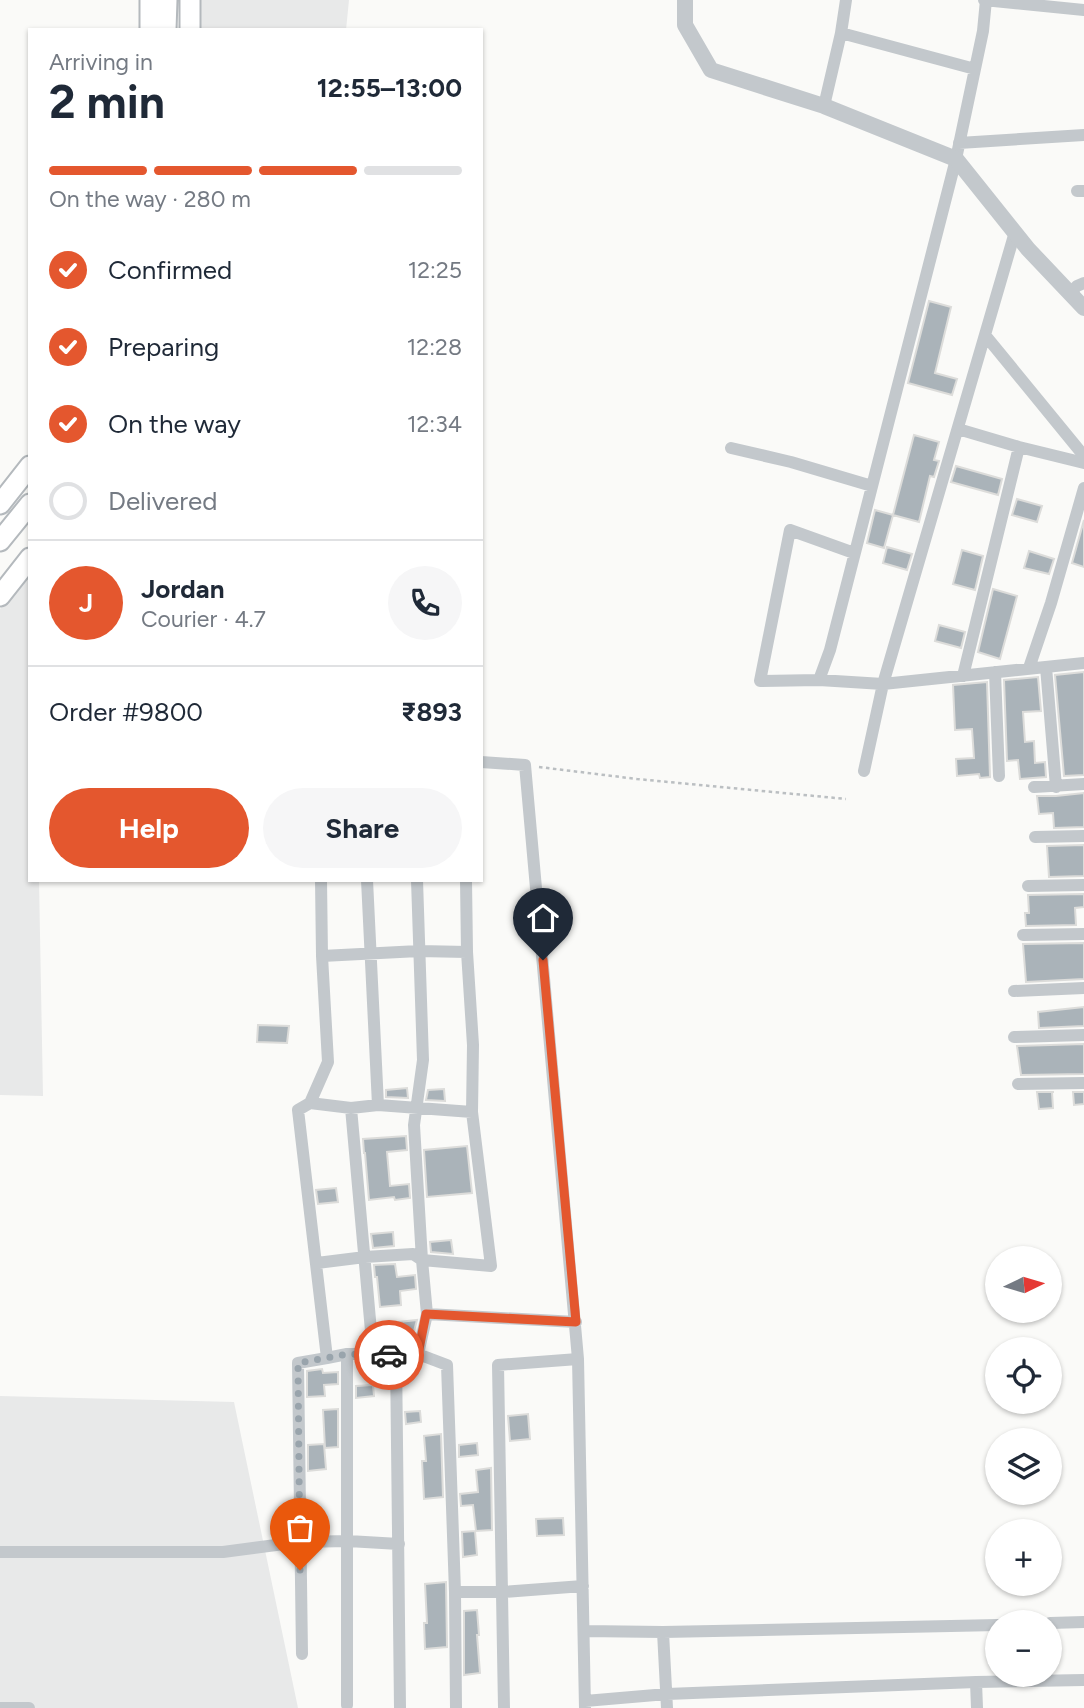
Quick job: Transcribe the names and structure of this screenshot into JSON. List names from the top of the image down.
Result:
{
  "north": "right",
  "page": {
    "heading": ["2 min", "Arriving in", "12:55–13:00"],
    "panel": [
      "Jordan",
      "Courier · 4.7",
      "Order #9800",
      "₹893"
    ],
    "bar": "On the way · 280 m",
    "list": [
      ["Confirmed", "12:25"],
      ["Preparing", "12:28"],
      ["On the way", "12:34"],
      "Delivered"
    ],
    "round": "J",
    "buttons": ["Help", "Share"],
    "map_buttons": ["+", "−"]
  }
}
